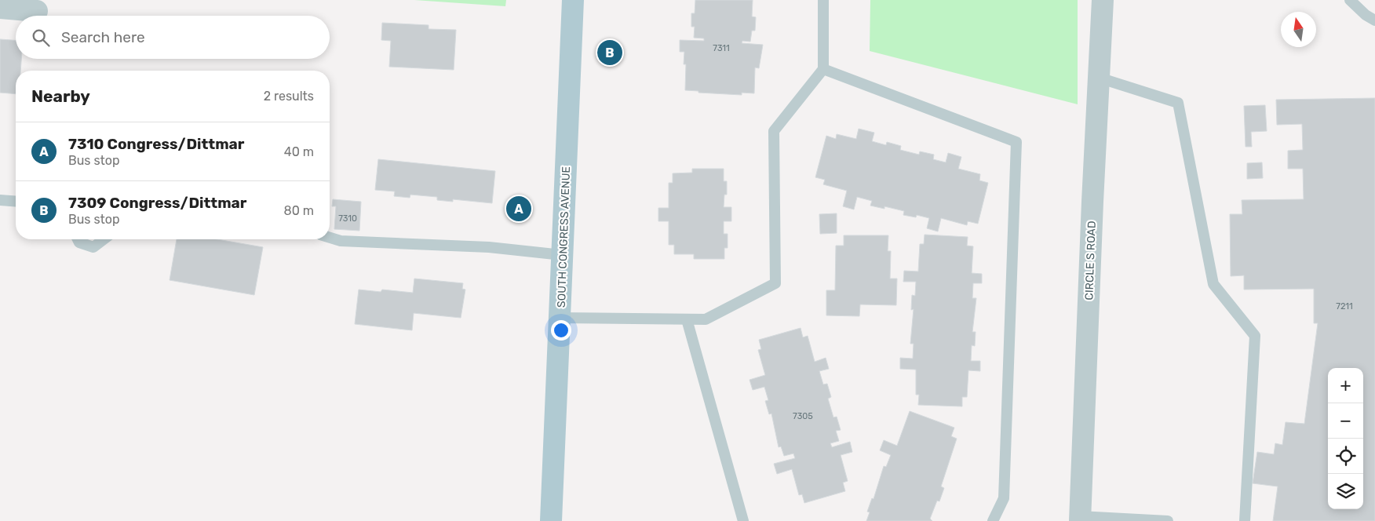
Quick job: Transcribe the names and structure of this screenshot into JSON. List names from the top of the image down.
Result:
{
  "streets": {
    "main road": ["SOUTH CONGRESS AVENUE"],
    "street": ["CIRCLE S ROAD"]
  },
  "house_numbers": [
    "7311",
    "7310",
    "7211",
    "7305"
  ],
  "north": "top",
  "page": {
    "search": "Search here",
    "pins": ["B", "A"],
    "heading": ["Nearby", "2 results"],
    "list": [
      {
        "mark": "A",
        "name": "7310 Congress/Dittmar",
        "note": "Bus stop",
        "value": "40 m"
      },
      {
        "mark": "B",
        "name": "7309 Congress/Dittmar",
        "note": "Bus stop",
        "value": "80 m"
      }
    ],
    "map_buttons": ["+", "−"]
  }
}
